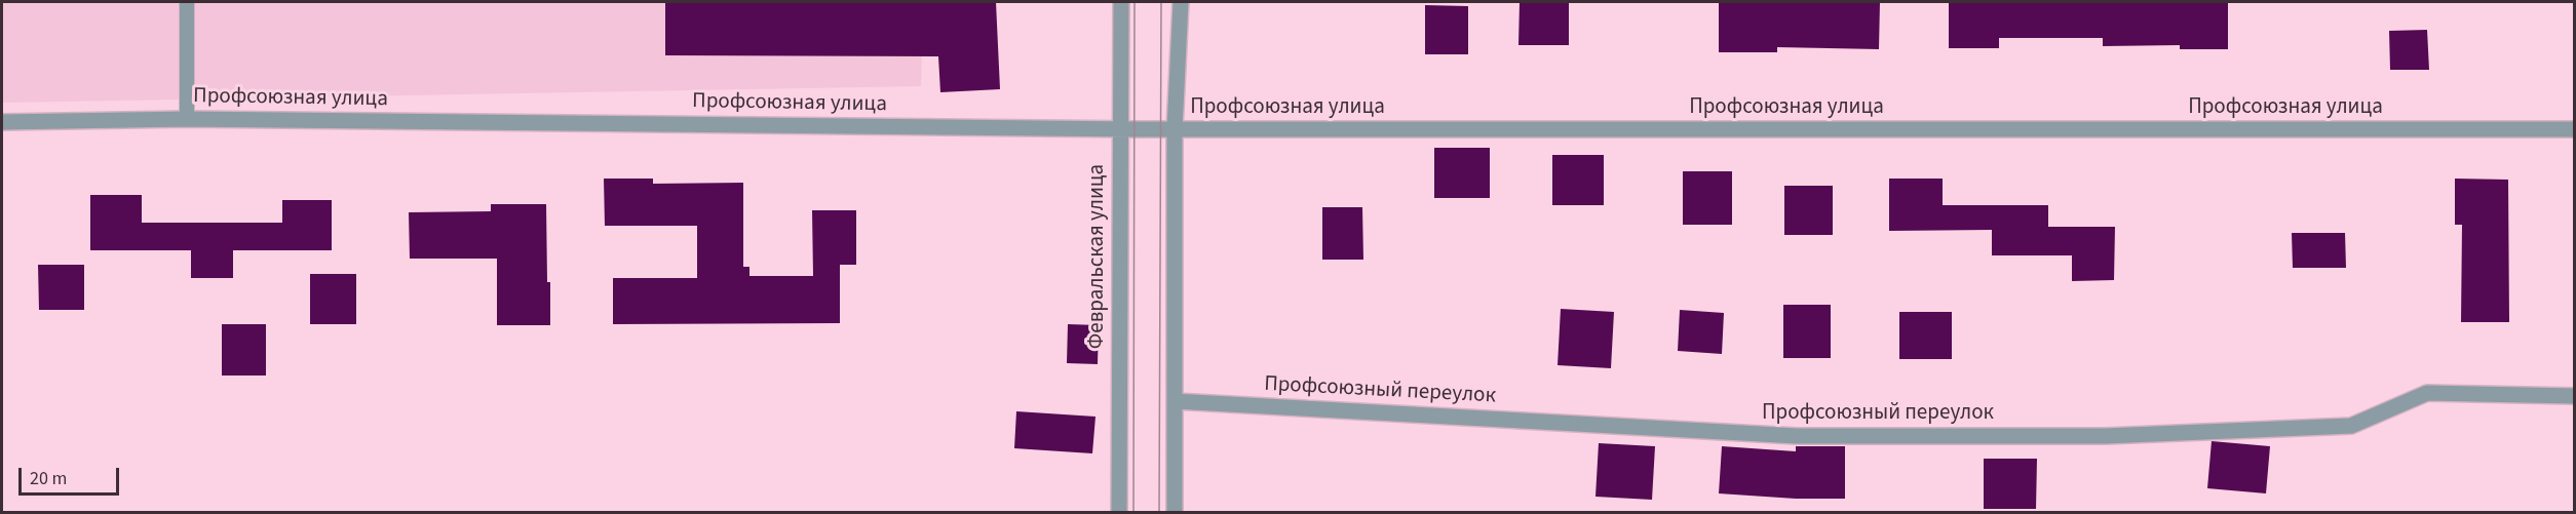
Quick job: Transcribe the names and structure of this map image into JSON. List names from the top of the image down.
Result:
{
  "streets": {
    "street": ["Профсоюзная улица", "Февральская улица", "Профсоюзный переулок"]
  },
  "crossings": [
    ["Профсоюзная улица", "Февральская улица"]
  ],
  "scale_bar": "20 m"
}
